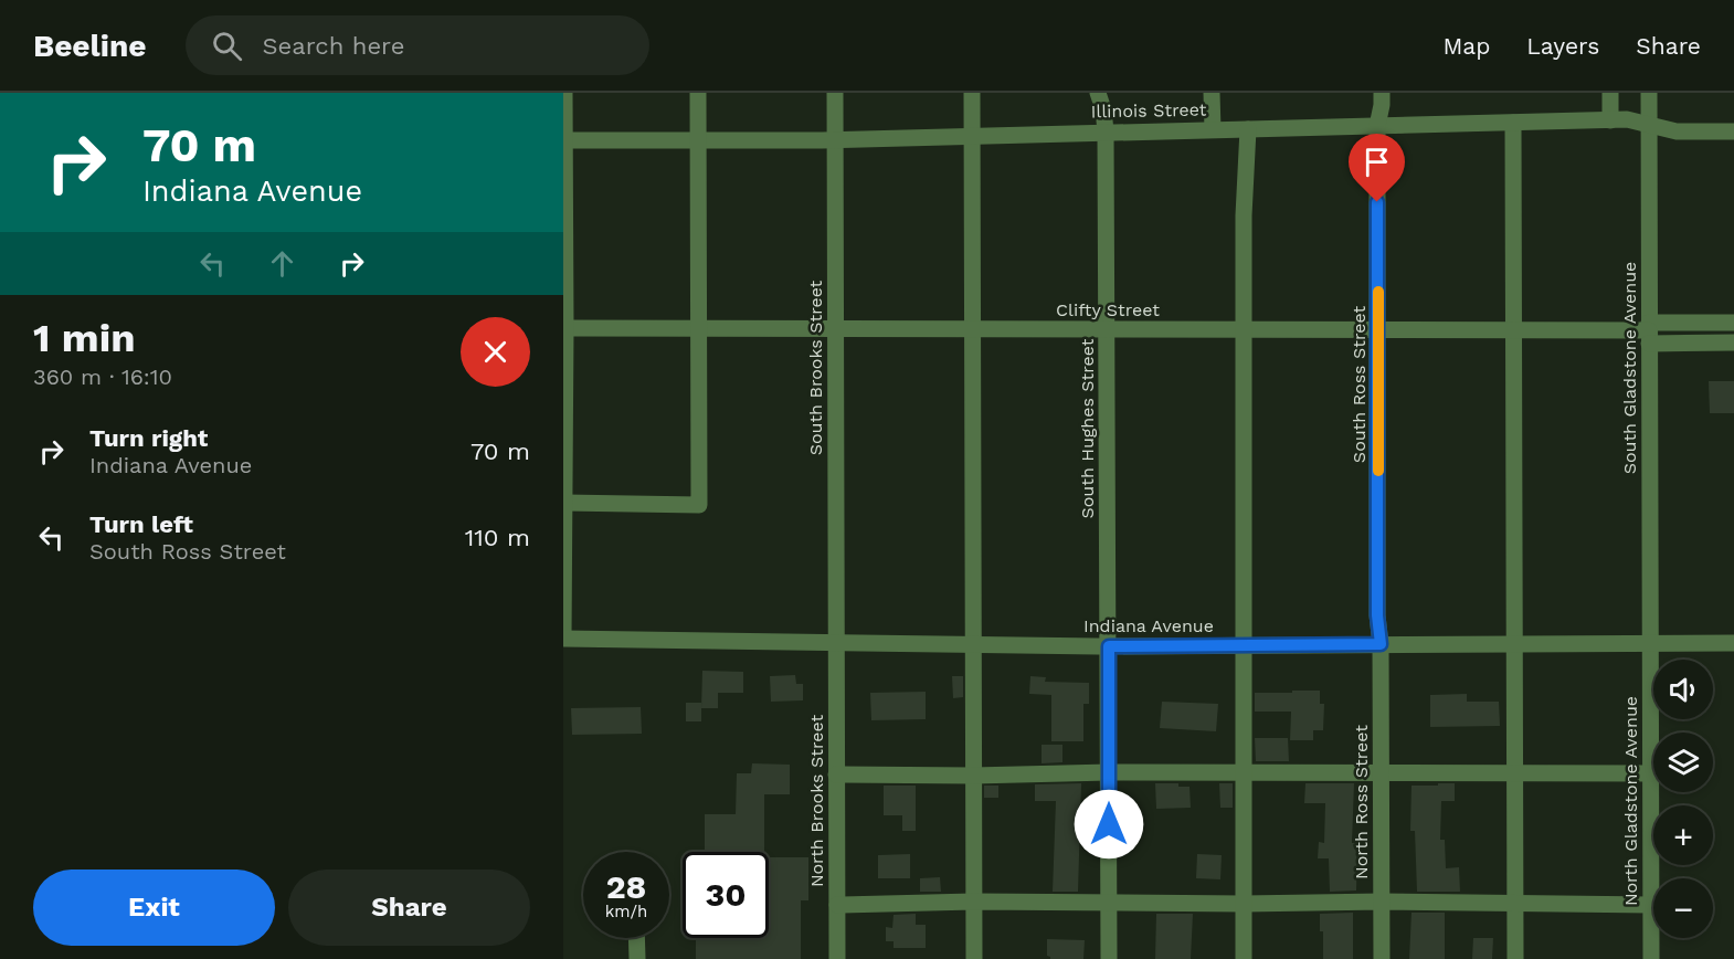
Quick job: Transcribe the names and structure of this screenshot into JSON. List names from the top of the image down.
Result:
{
  "streets": {
    "street": [
      "Illinois Street",
      "Clifty Street",
      "South Brooks Street",
      "South Gladstone Avenue",
      "South Ross Street",
      "South Hughes Street",
      "Indiana Avenue",
      "North Brooks Street",
      "North Gladstone Avenue",
      "North Ross Street"
    ]
  },
  "crossings": [
    ["Illinois Street", "South Brooks Street"],
    ["Illinois Street", "South Gladstone Avenue"],
    ["Illinois Street", "South Ross Street"],
    ["Illinois Street", "South Hughes Street"],
    ["Clifty Street", "South Brooks Street"],
    ["Clifty Street", "South Gladstone Avenue"],
    ["Clifty Street", "South Ross Street"],
    ["Clifty Street", "South Hughes Street"],
    ["South Brooks Street", "Indiana Avenue"],
    ["South Brooks Street", "North Brooks Street"],
    ["South Gladstone Avenue", "Indiana Avenue"],
    ["South Gladstone Avenue", "North Gladstone Avenue"],
    ["South Ross Street", "Indiana Avenue"],
    ["South Ross Street", "North Ross Street"],
    ["South Hughes Street", "Indiana Avenue"],
    ["Indiana Avenue", "North Brooks Street"],
    ["Indiana Avenue", "North Gladstone Avenue"],
    ["Indiana Avenue", "North Ross Street"]
  ],
  "page": {
    "header": "Beeline",
    "search": "Search here",
    "nav": ["Map", "Layers", "Share"],
    "turn": ["70 m", "Indiana Avenue"],
    "heading": ["1 min", "360 m · 16:10"],
    "list": [
      {
        "name": "Turn right",
        "note": "Indiana Avenue",
        "value": "70 m"
      },
      {
        "name": "Turn left",
        "note": "South Ross Street",
        "value": "110 m"
      }
    ],
    "map_buttons": ["+", "−"],
    "speed": "28 km/h",
    "limit": "30",
    "buttons": ["Exit", "Share"]
  }
}
